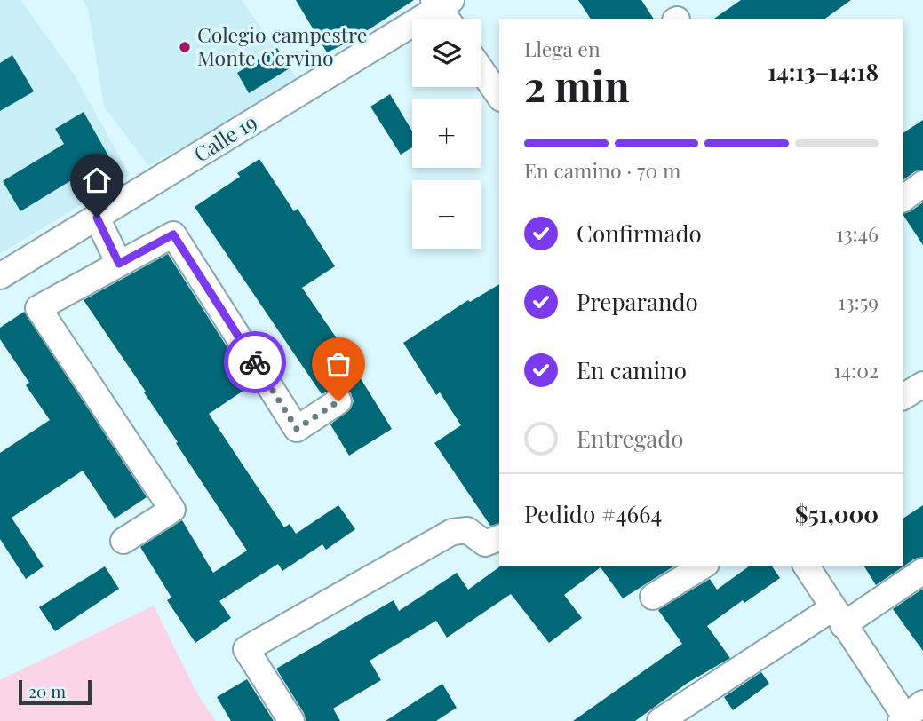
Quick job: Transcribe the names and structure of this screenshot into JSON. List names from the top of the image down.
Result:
{
  "streets": {
    "street": ["Calle 19"]
  },
  "places": ["Colegio campestre Monte Cervino"],
  "scale_bar": "20 m",
  "page": {
    "map_buttons": ["+", "−"],
    "heading": ["2 min", "Llega en", "14:13–14:18"],
    "panel": ["Pedido #4664", "$51,000"],
    "bar": "En camino · 70 m",
    "list": [
      ["Confirmado", "13:46"],
      ["Preparando", "13:59"],
      ["En camino", "14:02"],
      "Entregado"
    ],
    "scale": "20 m"
  }
}
